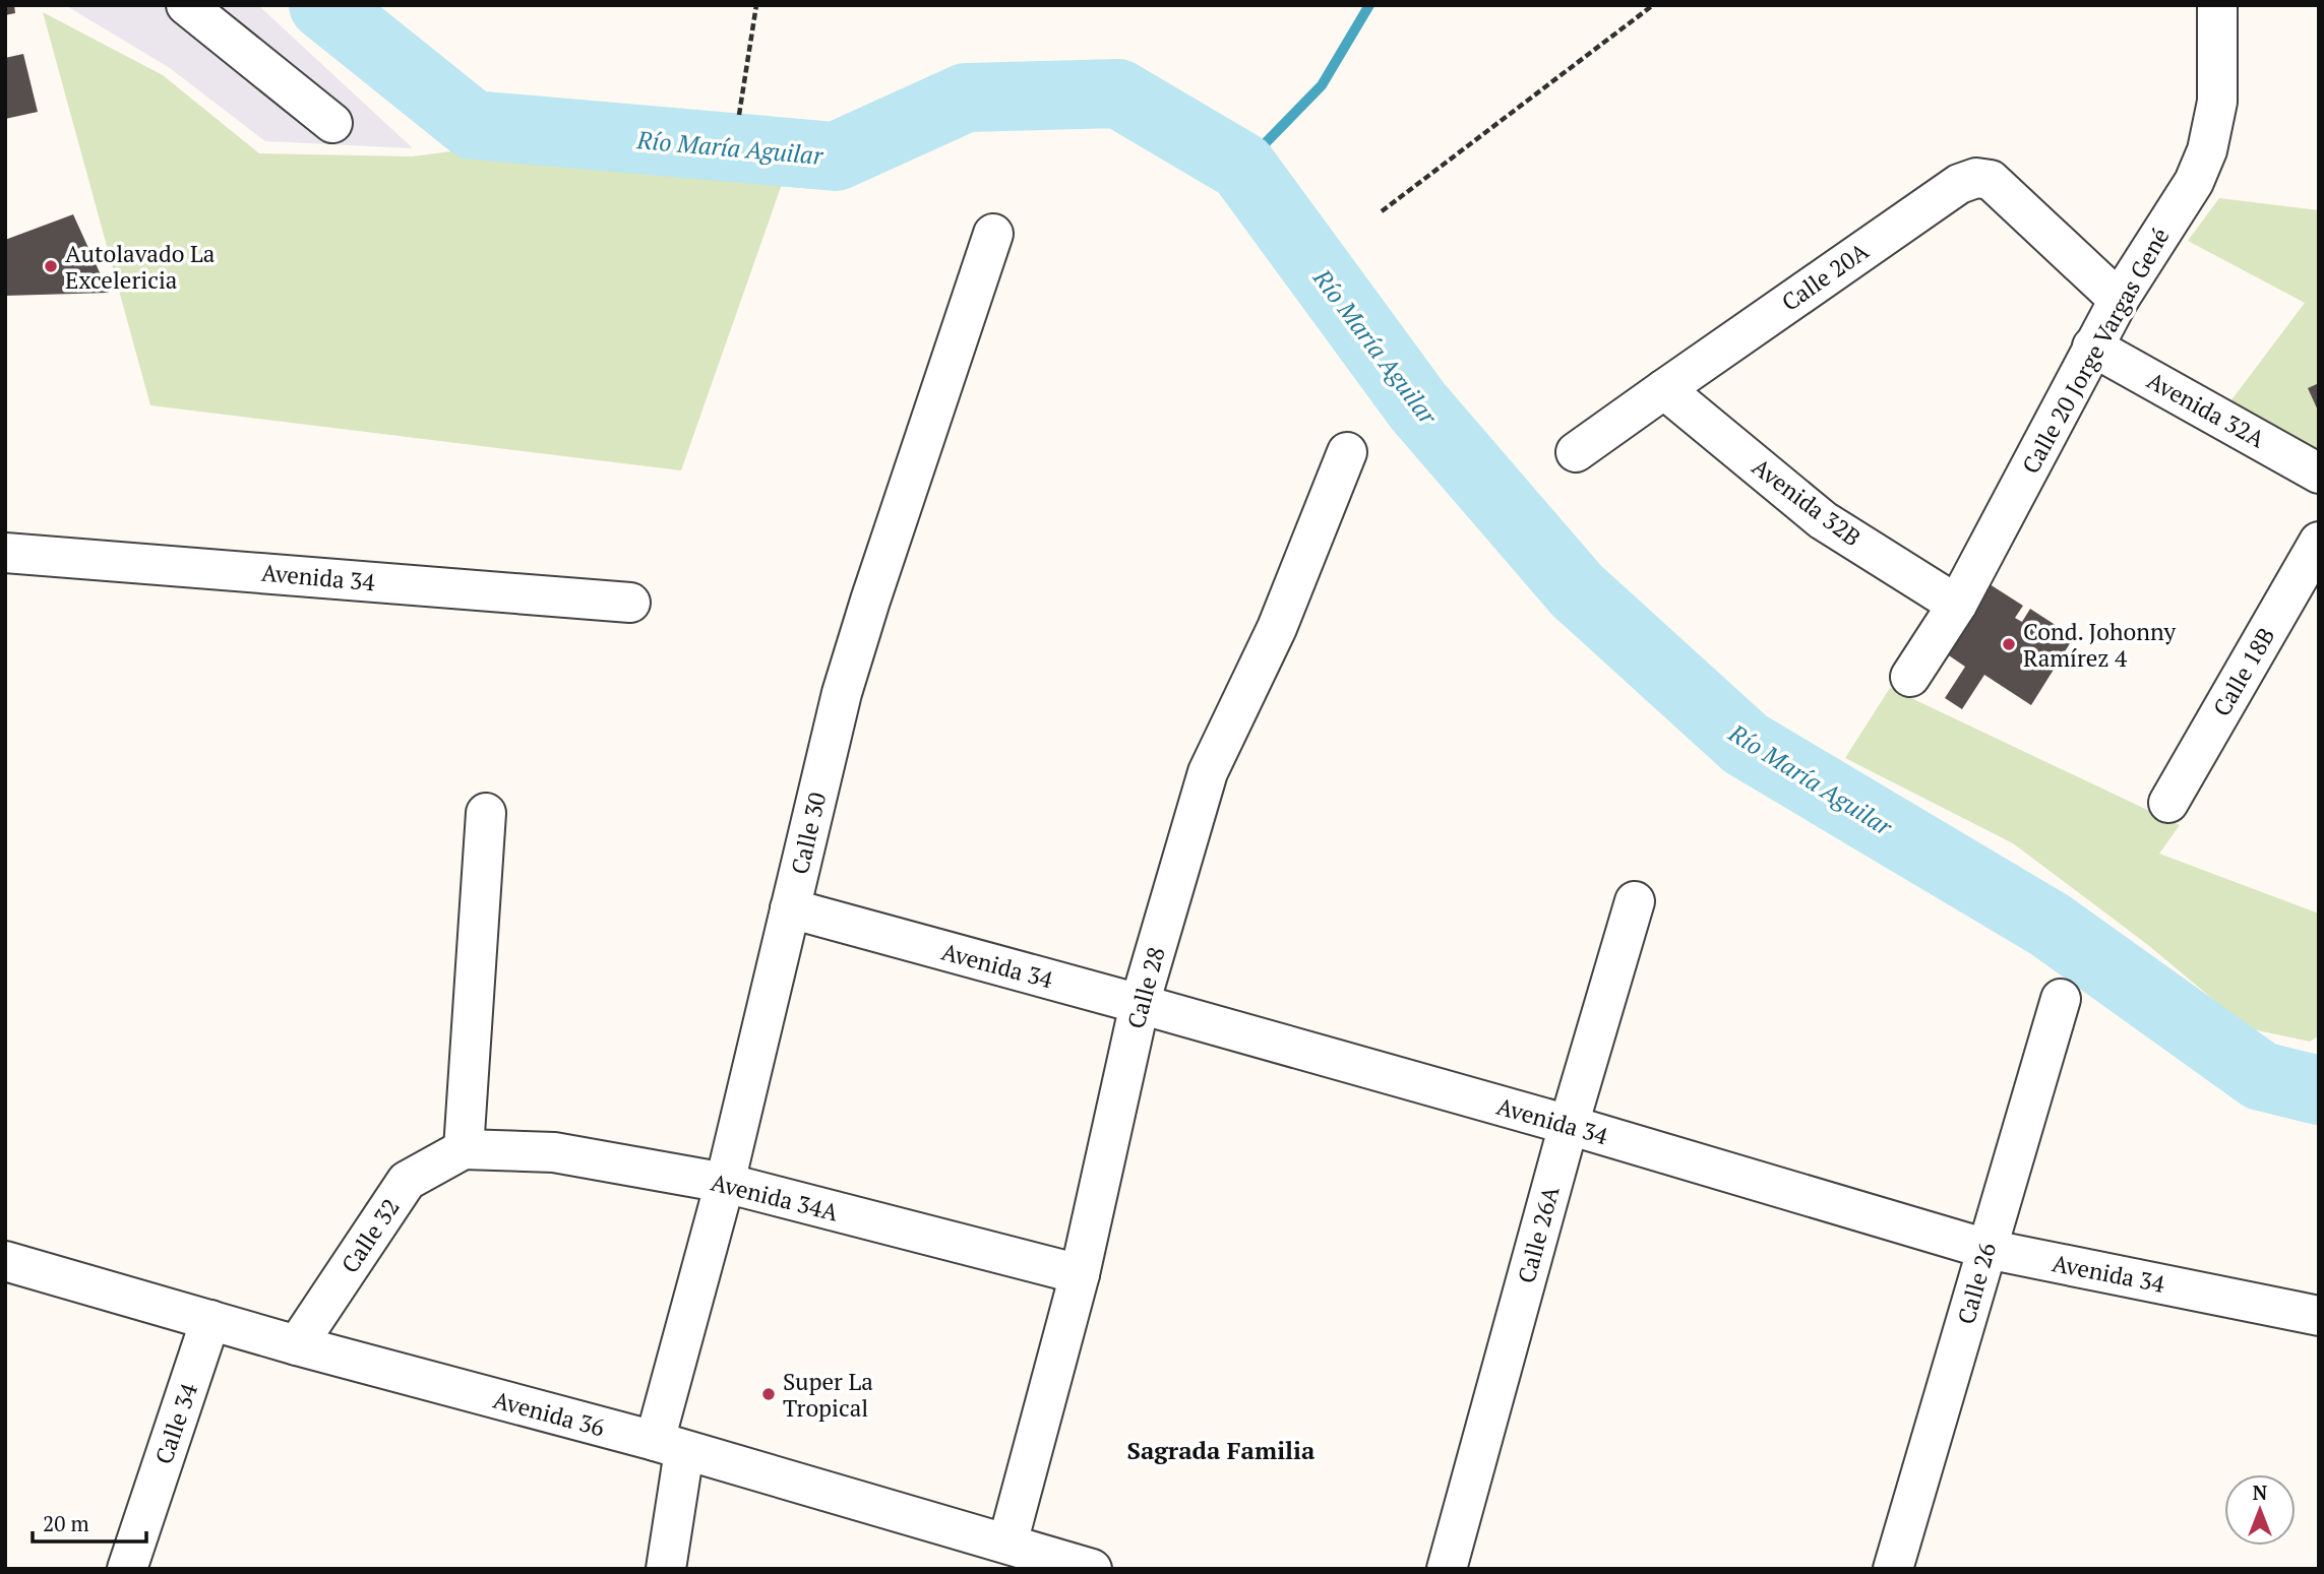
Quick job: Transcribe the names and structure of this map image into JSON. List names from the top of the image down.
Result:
{
  "streets": {
    "street": [
      "Calle 20A",
      "Calle 20 Jorge Vargas Gené",
      "Avenida 32A",
      "Avenida 32B",
      "Avenida 34",
      "Calle 18B",
      "Calle 30",
      "Calle 28",
      "Avenida 34A",
      "Calle 26A",
      "Calle 32",
      "Calle 26",
      "Avenida 36",
      "Calle 34"
    ]
  },
  "crossings": [
    ["Calle 20A", "Calle 20 Jorge Vargas Gené"],
    ["Calle 20A", "Avenida 32B"],
    ["Calle 20 Jorge Vargas Gené", "Avenida 32A"],
    ["Calle 20 Jorge Vargas Gené", "Avenida 32B"],
    ["Avenida 34", "Calle 30"],
    ["Avenida 34", "Calle 28"],
    ["Avenida 34", "Calle 26A"],
    ["Avenida 34", "Calle 26"],
    ["Calle 30", "Avenida 34A"],
    ["Calle 30", "Avenida 36"],
    ["Calle 28", "Avenida 34A"],
    ["Calle 28", "Avenida 36"],
    ["Avenida 34A", "Calle 32"],
    ["Calle 32", "Avenida 36"],
    ["Avenida 36", "Calle 34"]
  ],
  "districts": ["Sagrada Familia"],
  "water": ["Río María Aguilar"],
  "places": ["Autolavado La Excelericia", "Cond. Johonny Ramírez 4", "Super La Tropical"],
  "scale_bar": "20 m",
  "north": "top"
}
